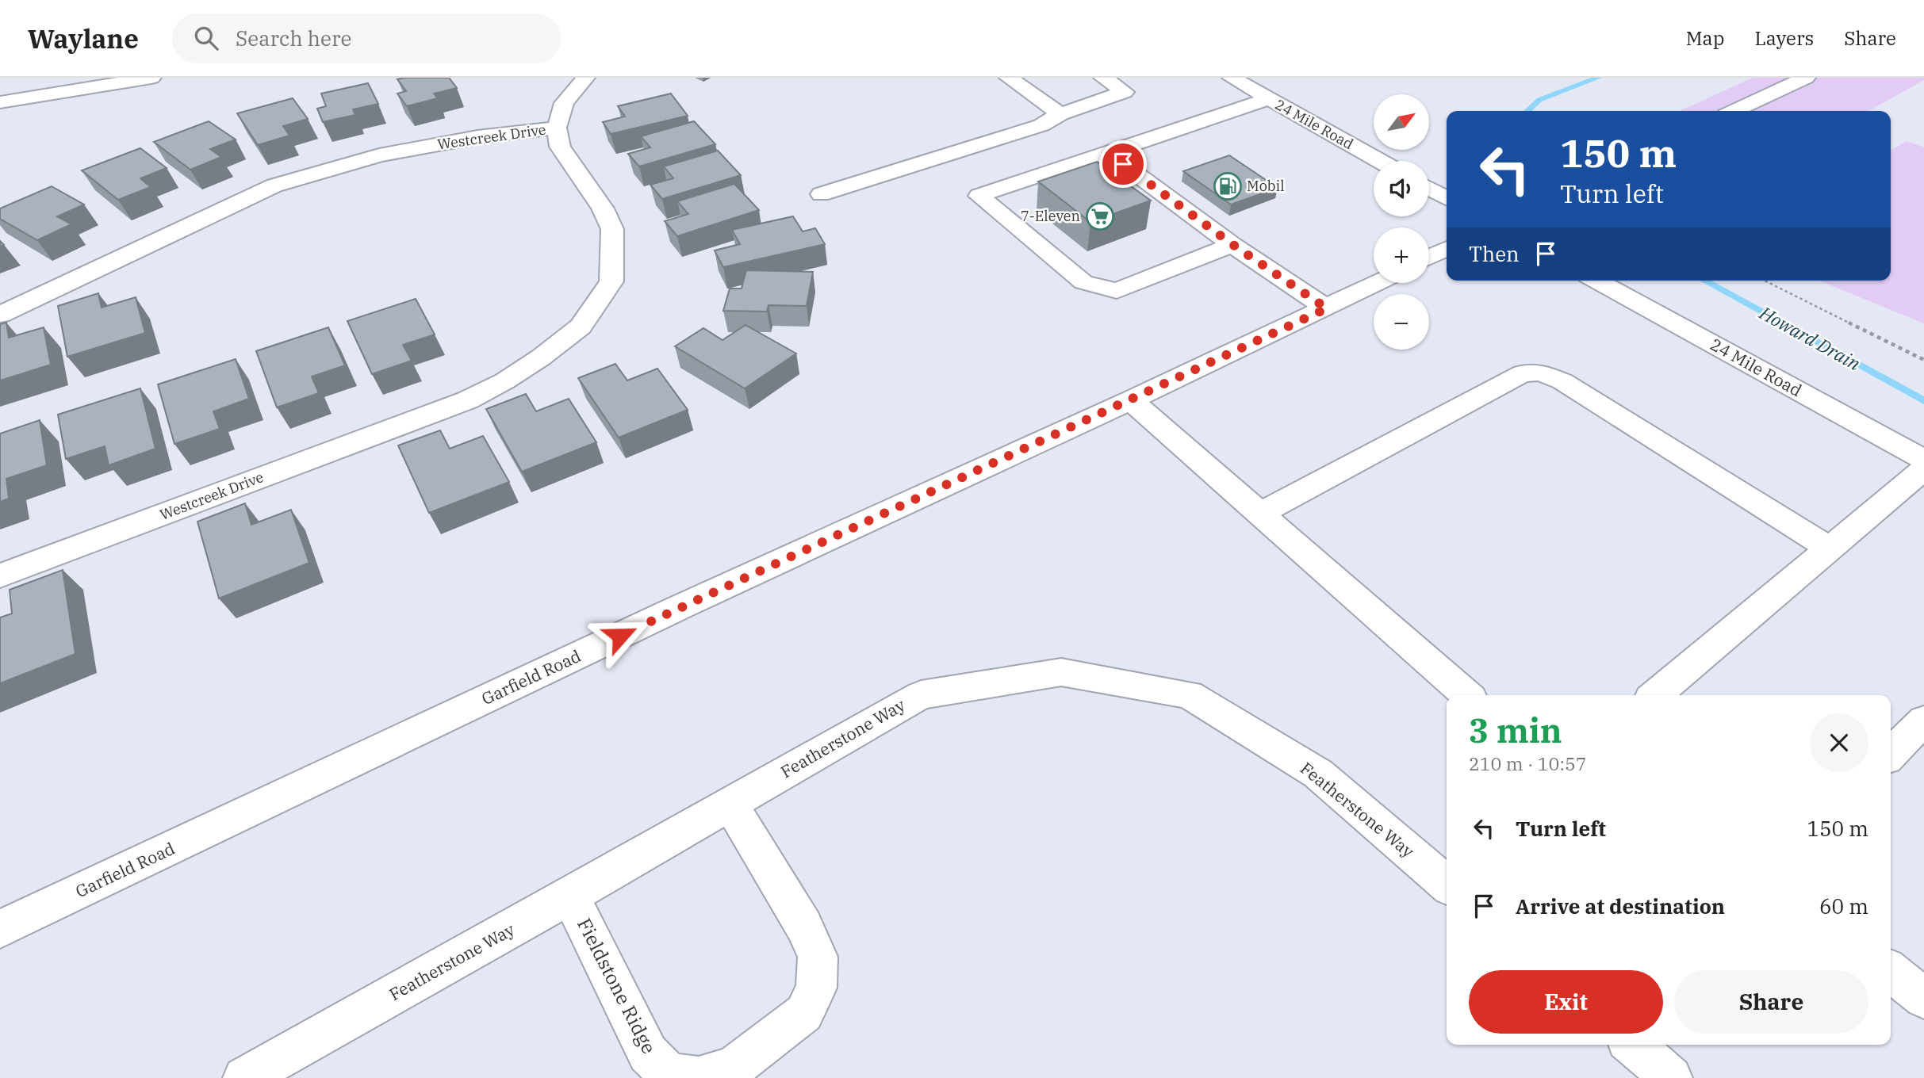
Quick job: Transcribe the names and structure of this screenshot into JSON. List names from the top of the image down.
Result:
{
  "streets": {
    "street": [
      "24 Mile Road",
      "Westcreek Drive",
      "Garfield Road",
      "Featherstone Way",
      "Fieldstone Ridge"
    ]
  },
  "crossings": [
    ["Featherstone Way", "Fieldstone Ridge"]
  ],
  "water": ["Howard Drain"],
  "places": {
    "fuel station": ["Mobil"],
    "supermarket": ["7-Eleven"]
  },
  "north": "top right",
  "page": {
    "header": "Waylane",
    "search": "Search here",
    "nav": ["Map", "Layers", "Share"],
    "map_buttons": ["+", "−"],
    "turn": ["150 m", "Turn left"],
    "then": "Then",
    "heading": ["3 min", "210 m · 10:57"],
    "list": [
      {
        "name": "Turn left",
        "value": "150 m"
      },
      {
        "name": "Arrive at destination",
        "value": "60 m"
      }
    ],
    "buttons": ["Exit", "Share"]
  }
}
